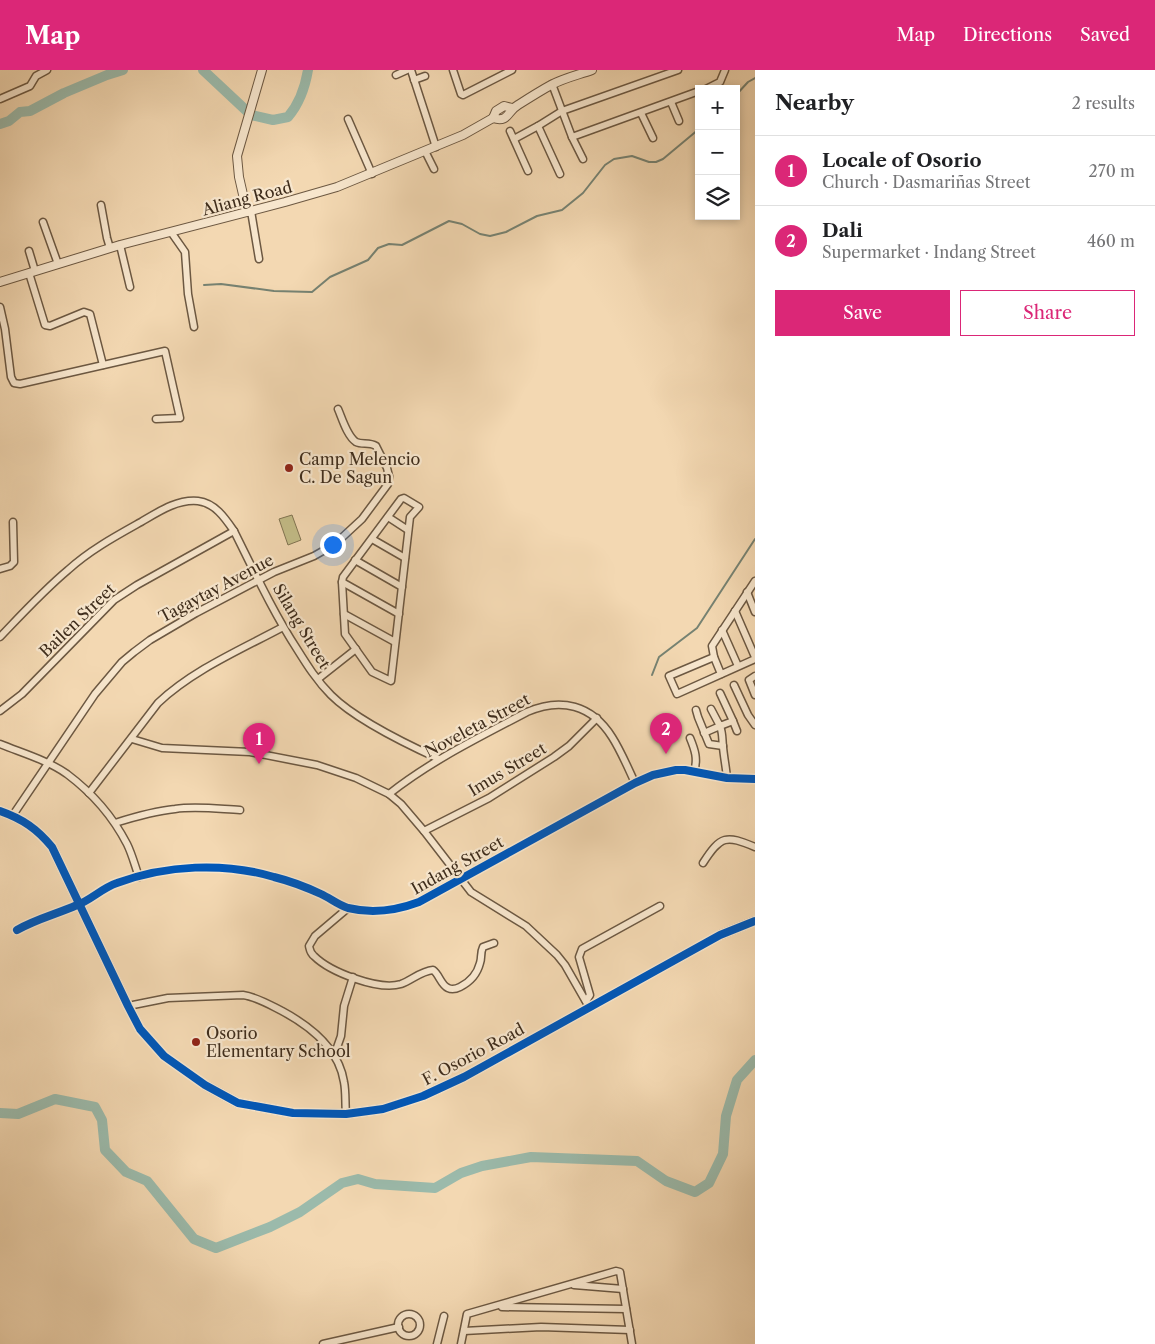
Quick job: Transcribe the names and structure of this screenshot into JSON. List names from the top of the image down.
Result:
{
  "streets": {
    "street": [
      "Aliang Road",
      "Tagaytay Avenue",
      "Bailen Street",
      "Silang Street",
      "Noveleta Street",
      "Imus Street",
      "Indang Street",
      "F. Osorio Road"
    ]
  },
  "crossings": [
    ["Tagaytay Avenue", "Silang Street"],
    ["Tagaytay Avenue", "F. Osorio Road"],
    ["Bailen Street", "Silang Street"],
    ["Silang Street", "Noveleta Street"],
    ["Noveleta Street", "Imus Street"],
    ["Noveleta Street", "Indang Street"],
    ["Indang Street", "F. Osorio Road"]
  ],
  "places": ["Camp Melencio C. De Sagun", "Osorio Elementary School"],
  "page": {
    "header": "Map",
    "nav": ["Map", "Directions", "Saved"],
    "heading": ["Nearby", "2 results"],
    "map_buttons": ["+", "−"],
    "list": [
      {
        "mark": "1",
        "name": "Locale of Osorio",
        "note": "Church · Dasmariñas Street",
        "value": "270 m"
      },
      {
        "mark": "2",
        "name": "Dali",
        "note": "Supermarket · Indang Street",
        "value": "460 m"
      }
    ],
    "buttons": ["Save", "Share"],
    "pins": ["2", "1"]
  }
}
